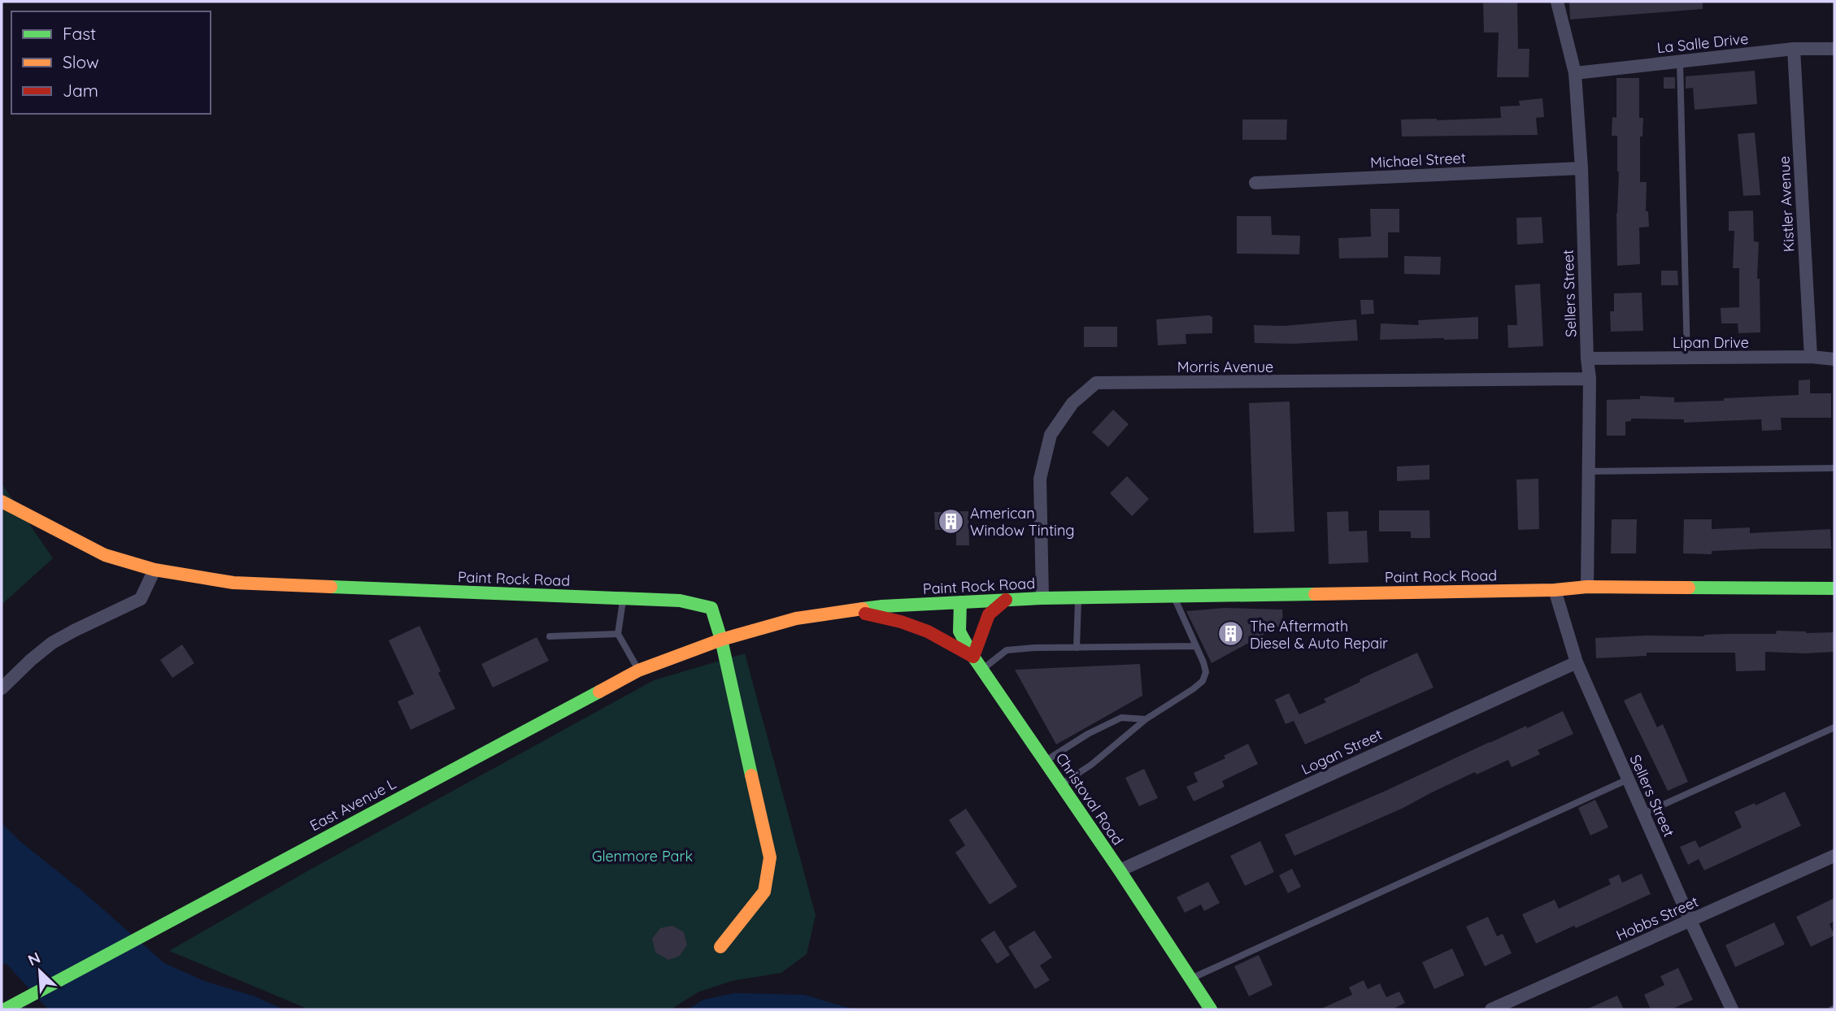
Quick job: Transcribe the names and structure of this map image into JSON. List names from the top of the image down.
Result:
{
  "streets": {
    "main road": ["Paint Rock Road", "Christoval Road", "East Avenue L"],
    "street": [
      "La Salle Drive",
      "Michael Street",
      "Kistler Avenue",
      "Sellers Street",
      "Lipan Drive",
      "Morris Avenue",
      "Logan Street",
      "Hobbs Street"
    ]
  },
  "crossings": [
    ["La Salle Drive", "Kistler Avenue"],
    ["La Salle Drive", "Sellers Street"],
    ["Michael Street", "Sellers Street"],
    ["Kistler Avenue", "Lipan Drive"],
    ["Sellers Street", "Lipan Drive"],
    ["Sellers Street", "Morris Avenue"],
    ["Sellers Street", "Paint Rock Road"],
    ["Sellers Street", "Logan Street"],
    ["Sellers Street", "Hobbs Street"],
    ["Morris Avenue", "Paint Rock Road"],
    ["Paint Rock Road", "Christoval Road"],
    ["Paint Rock Road", "East Avenue L"],
    ["Logan Street", "Christoval Road"]
  ],
  "parks": ["Glenmore Park"],
  "places": {
    "building": ["American Window Tinting", "The Aftermath Diesel & Auto Repair"]
  },
  "legend": ["Fast", "Slow", "Jam"],
  "north": "top left"
}
